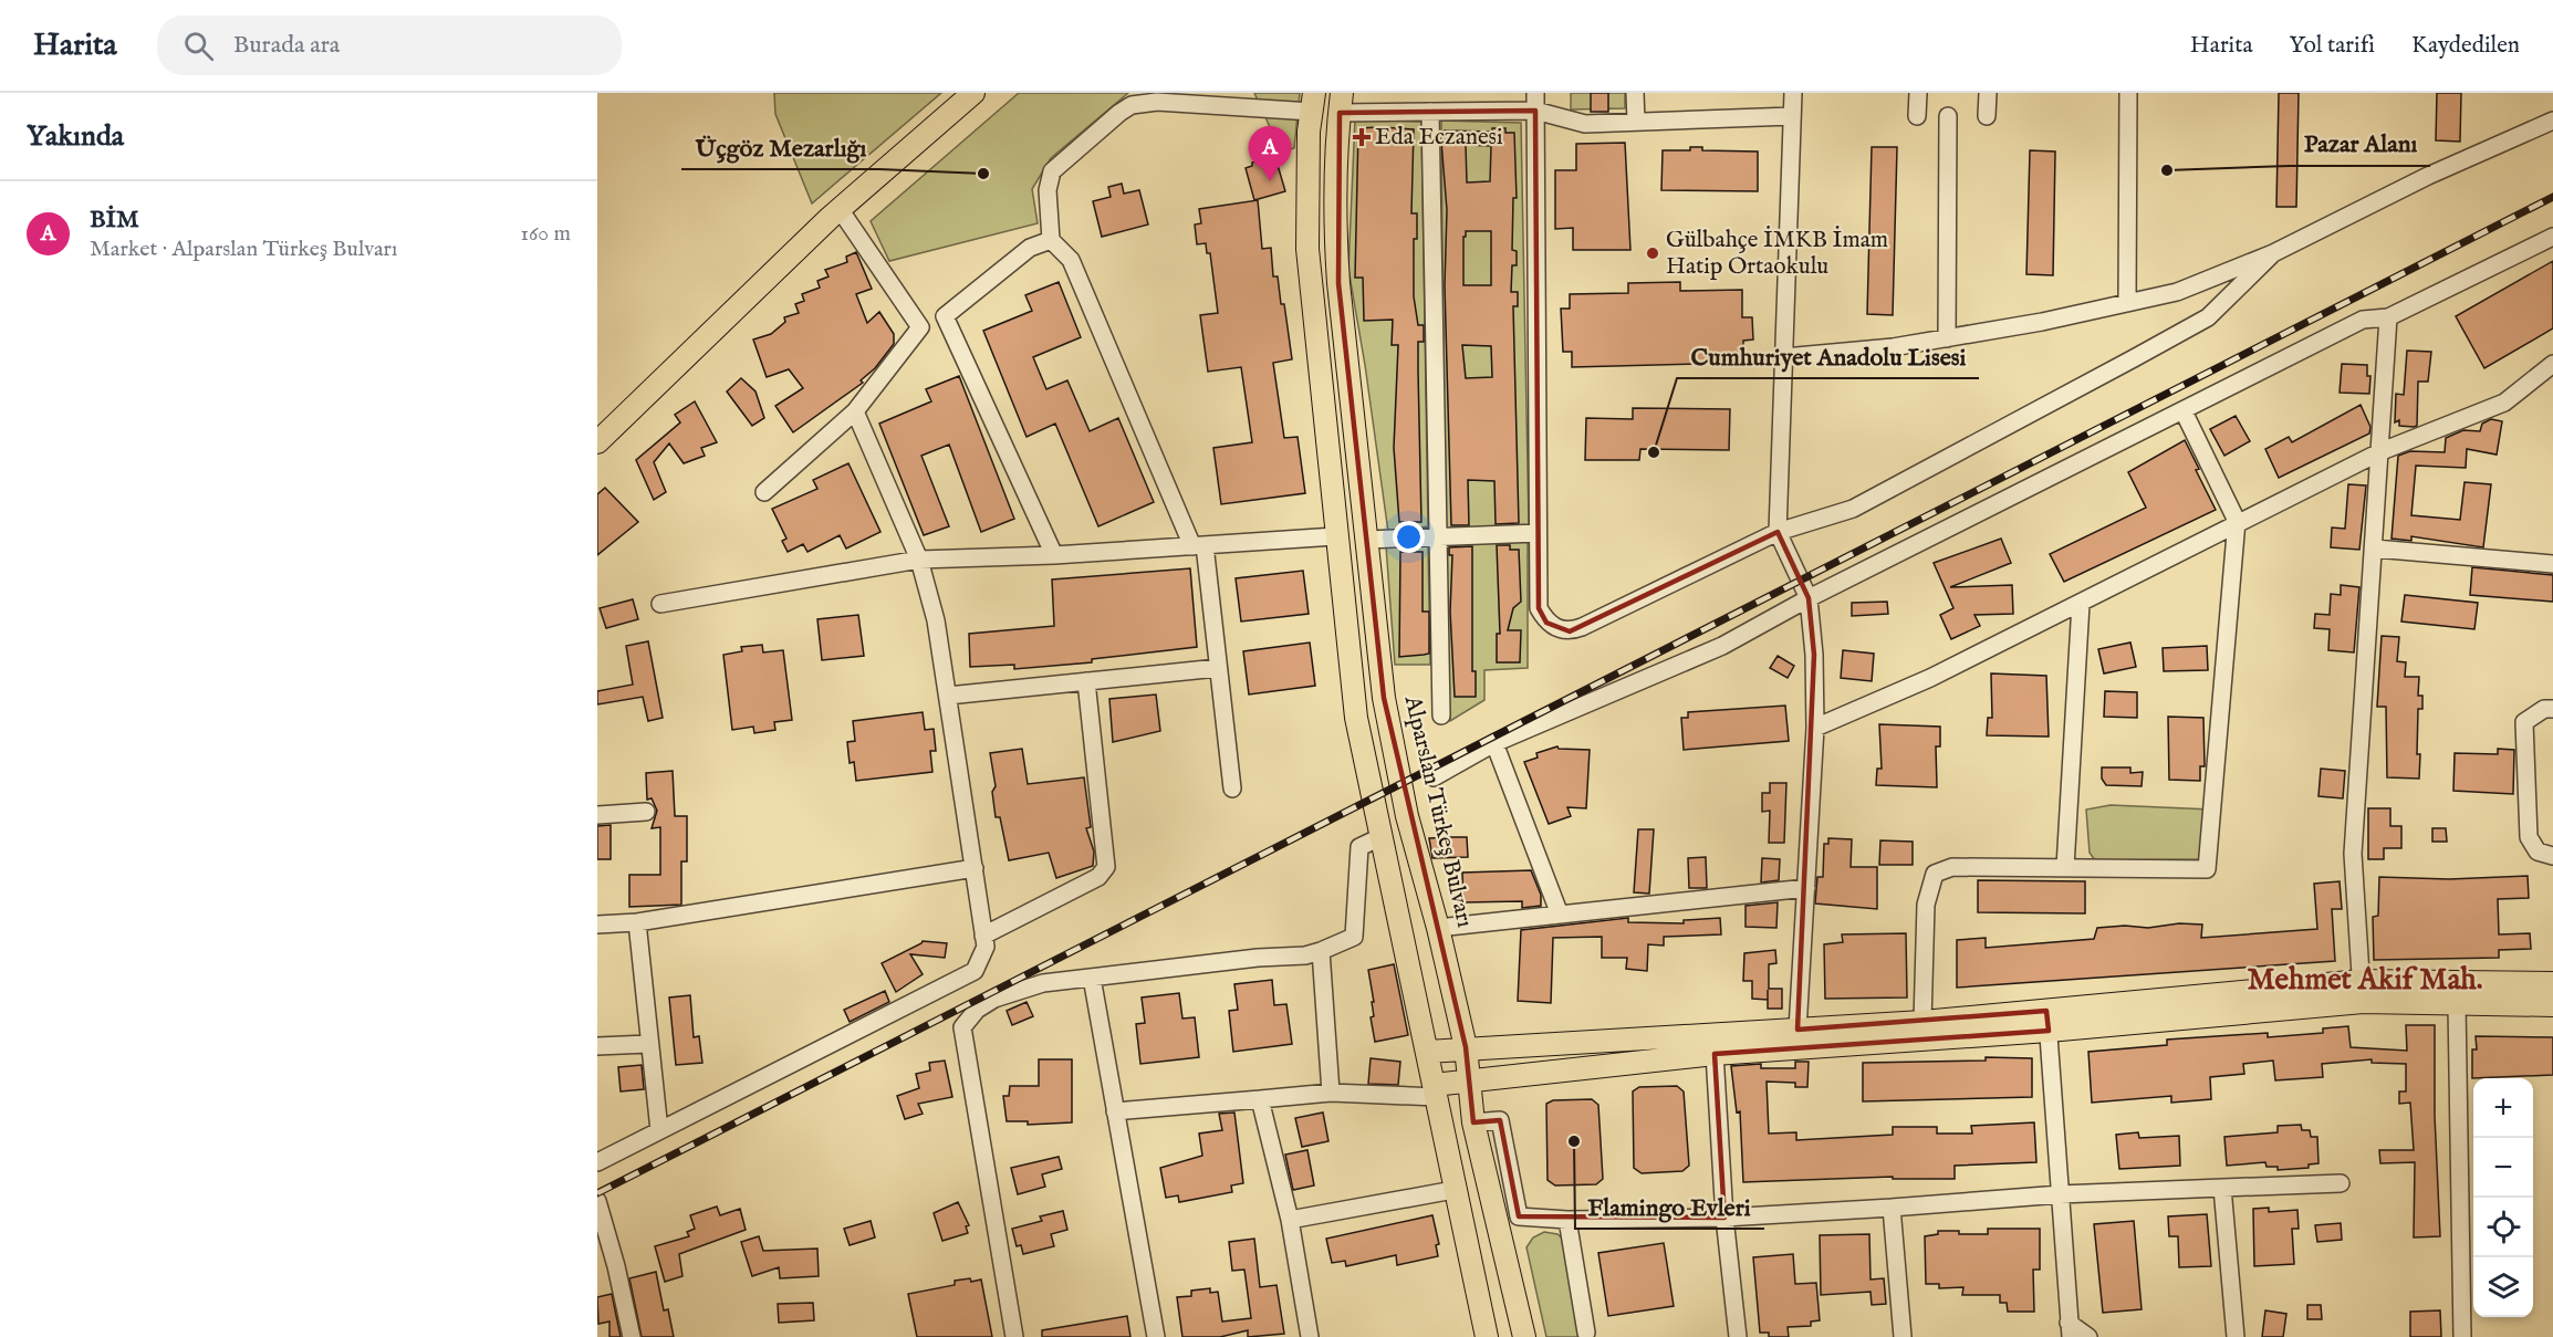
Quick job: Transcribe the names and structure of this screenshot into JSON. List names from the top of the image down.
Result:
{
  "streets": {
    "main road": ["Alparslan Türkeş Bulvarı"]
  },
  "districts": ["Mehmet Akif Mah."],
  "places": {
    "health": ["Eda Eczanesi"],
    "other": [
      "Pazar Alanı",
      "Üçgöz Mezarlığı",
      "Gülbahçe İMKB İmam Hatip Ortaokulu",
      "Cumhuriyet Anadolu Lisesi",
      "Flamingo Evleri"
    ]
  },
  "page": {
    "header": "Harita",
    "search": "Burada ara",
    "nav": ["Harita", "Yol tarifi", "Kaydedilen"],
    "heading": "Yakında",
    "pins": "A",
    "list": [
      {
        "mark": "A",
        "name": "BİM",
        "note": "Market · Alparslan Türkeş Bulvarı",
        "value": "160 m"
      }
    ],
    "map_buttons": ["+", "−"]
  }
}
